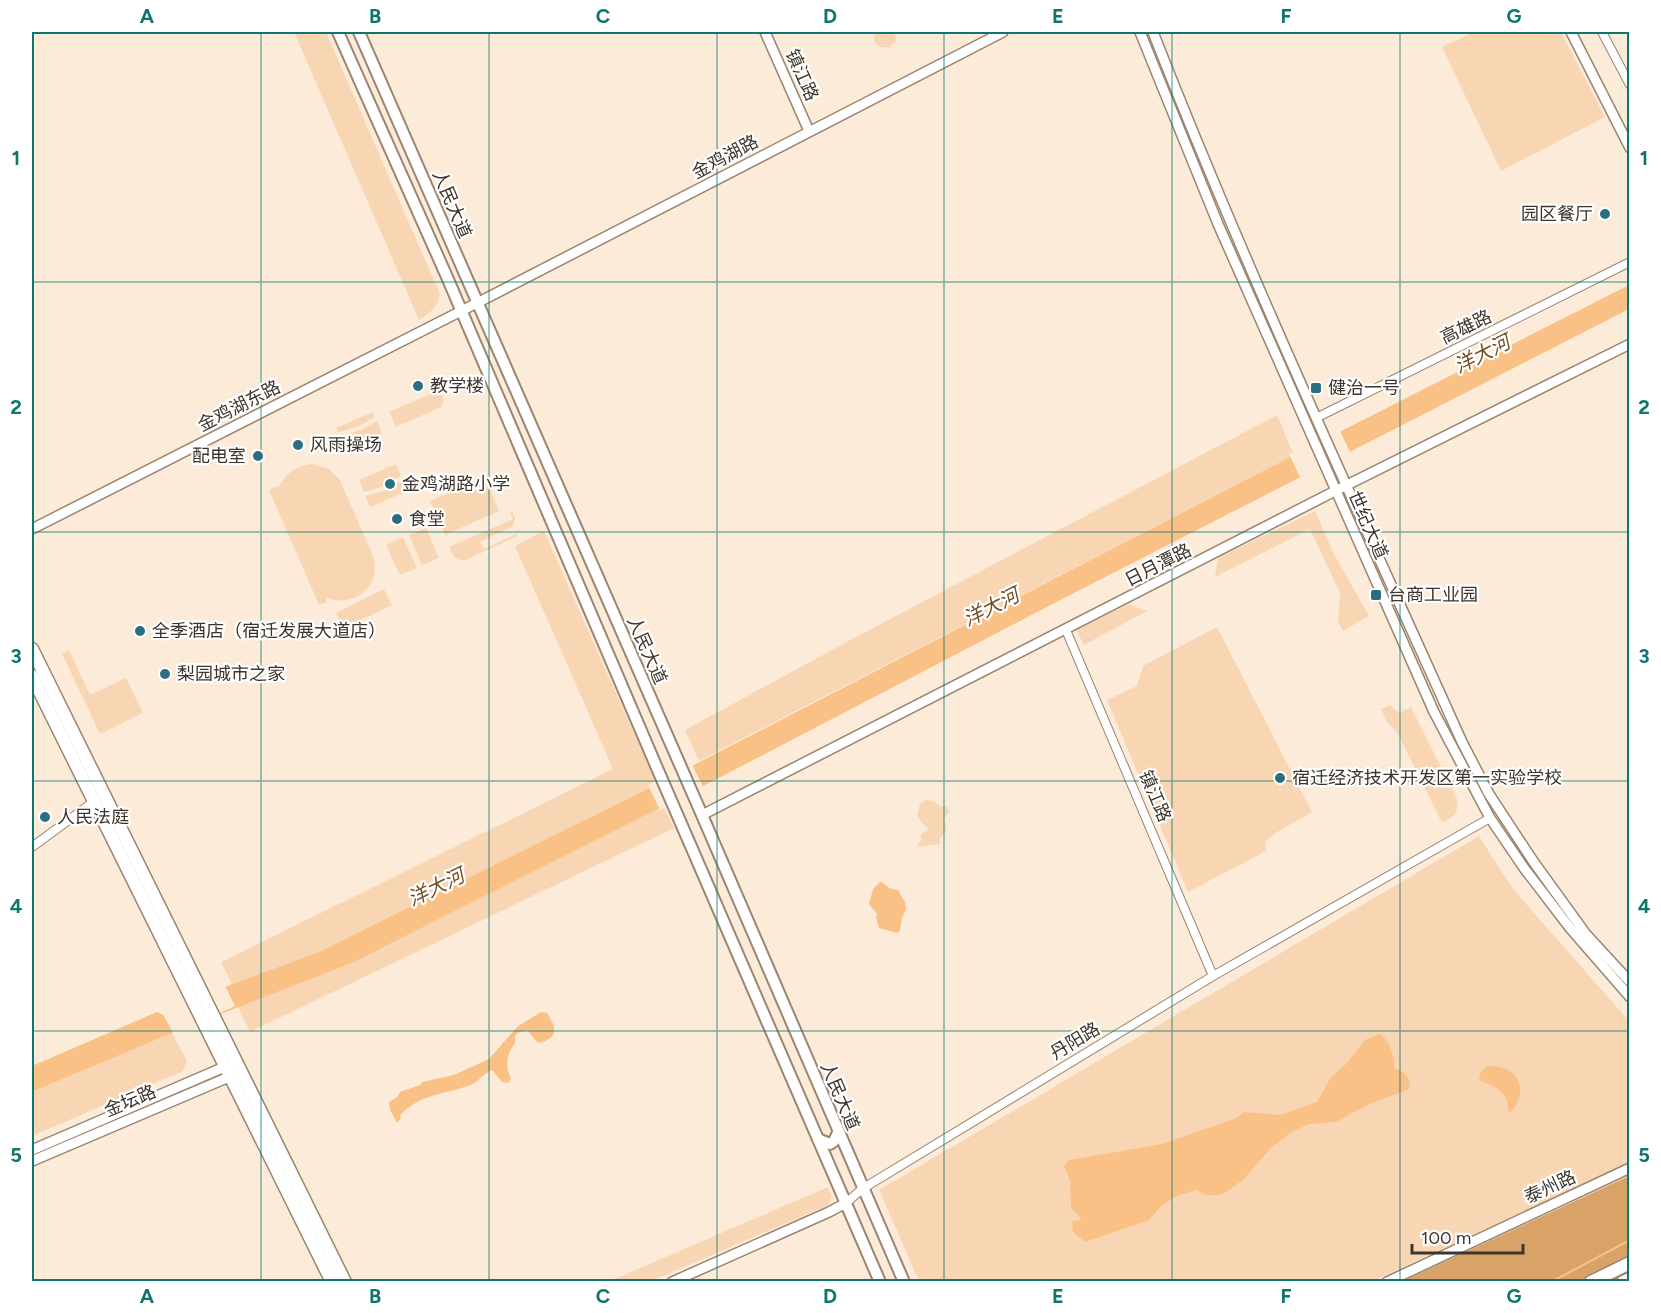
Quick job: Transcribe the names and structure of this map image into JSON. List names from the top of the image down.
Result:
{
  "streets": {
    "main road": ["人民大道"],
    "street": [
      "镇江路",
      "金鸡湖路",
      "高雄路",
      "金鸡湖东路",
      "世纪大道",
      "日月潭路",
      "丹阳路",
      "金坛路",
      "泰州路"
    ]
  },
  "crossings": [
    ["镇江路", "金鸡湖路"],
    ["镇江路", "日月潭路"],
    ["镇江路", "丹阳路"],
    ["金鸡湖路", "人民大道"],
    ["金鸡湖路", "金鸡湖东路"],
    ["人民大道", "金鸡湖东路"],
    ["人民大道", "日月潭路"],
    ["人民大道", "丹阳路"],
    ["高雄路", "世纪大道"],
    ["世纪大道", "日月潭路"],
    ["世纪大道", "丹阳路"]
  ],
  "water": ["洋大河"],
  "places": {
    "other": [
      "园区餐厅",
      "教学楼",
      "风雨操场",
      "配电室",
      "金鸡湖路小学",
      "食堂",
      "全季酒店（宿迁发展大道店）",
      "梨园城市之家",
      "宿迁经济技术开发区第一实验学校",
      "人民法庭"
    ],
    "transit": ["健治一号", "台商工业园"]
  },
  "scale_bar": "100 m",
  "grid": {
    "columns": [
      "A",
      "B",
      "C",
      "D",
      "E",
      "F",
      "G"
    ],
    "rows": [
      "1",
      "2",
      "3",
      "4",
      "5"
    ]
  }
}
